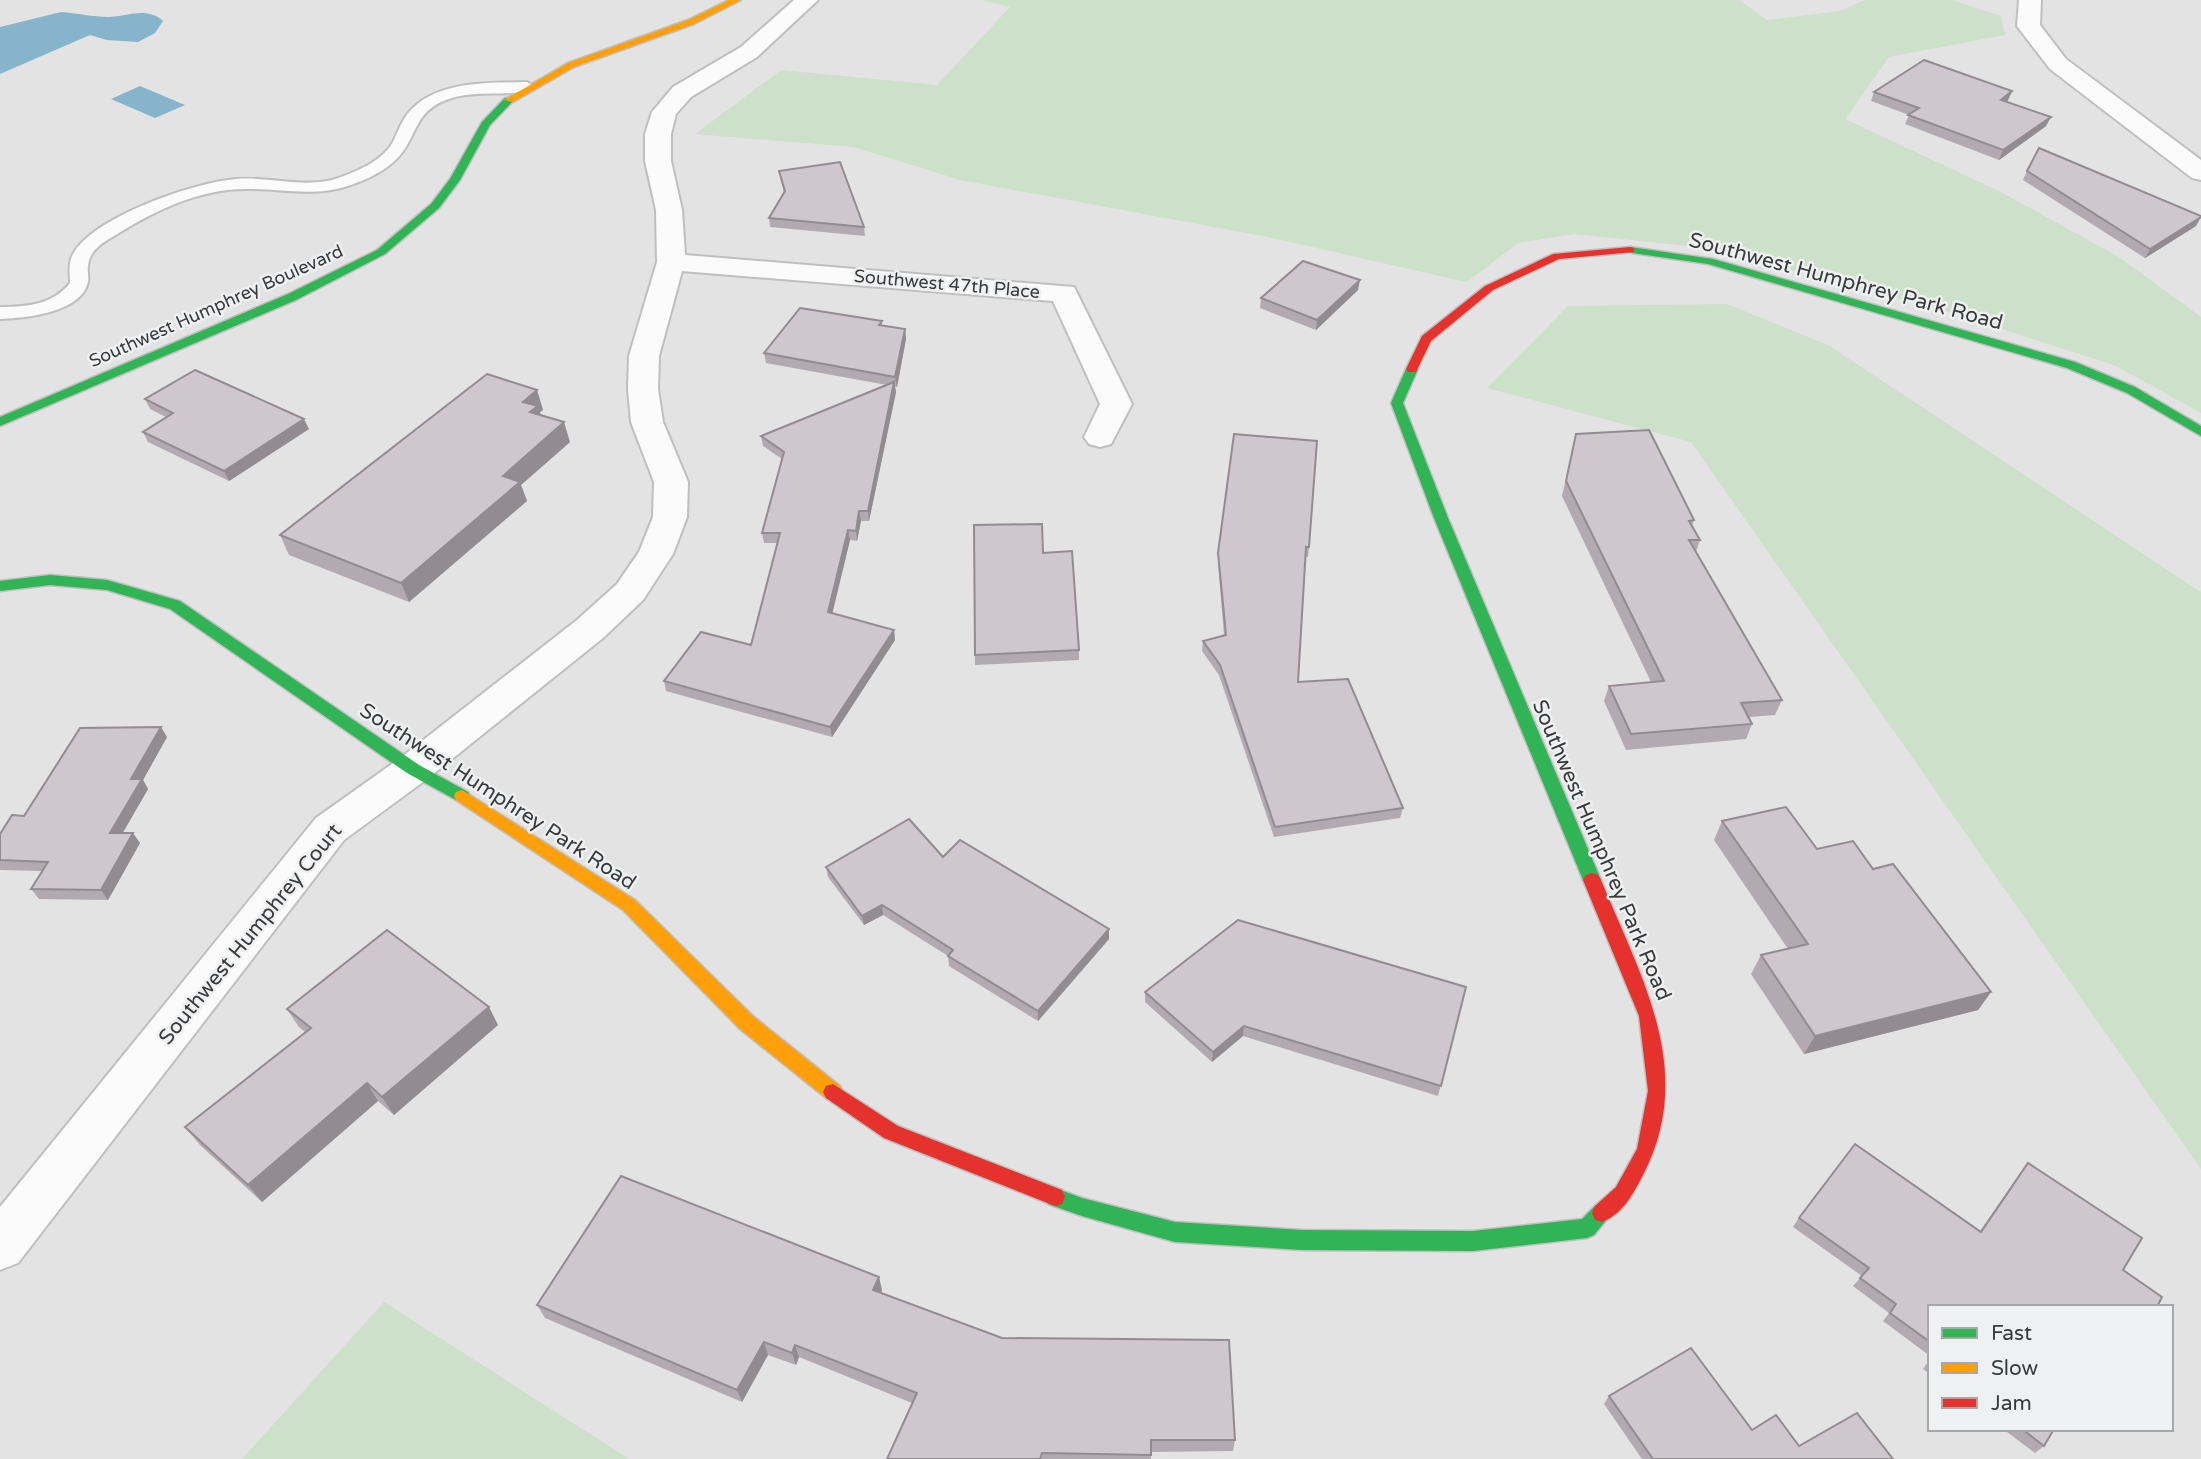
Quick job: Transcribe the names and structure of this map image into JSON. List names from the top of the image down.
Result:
{
  "streets": {
    "street": [
      "Southwest Humphrey Park Road",
      "Southwest 47th Place",
      "Southwest Humphrey Boulevard",
      "Southwest Humphrey Court"
    ]
  },
  "crossings": [
    ["Southwest Humphrey Park Road", "Southwest Humphrey Court"],
    ["Southwest 47th Place", "Southwest Humphrey Court"]
  ],
  "legend": ["Fast", "Slow", "Jam"]
}
